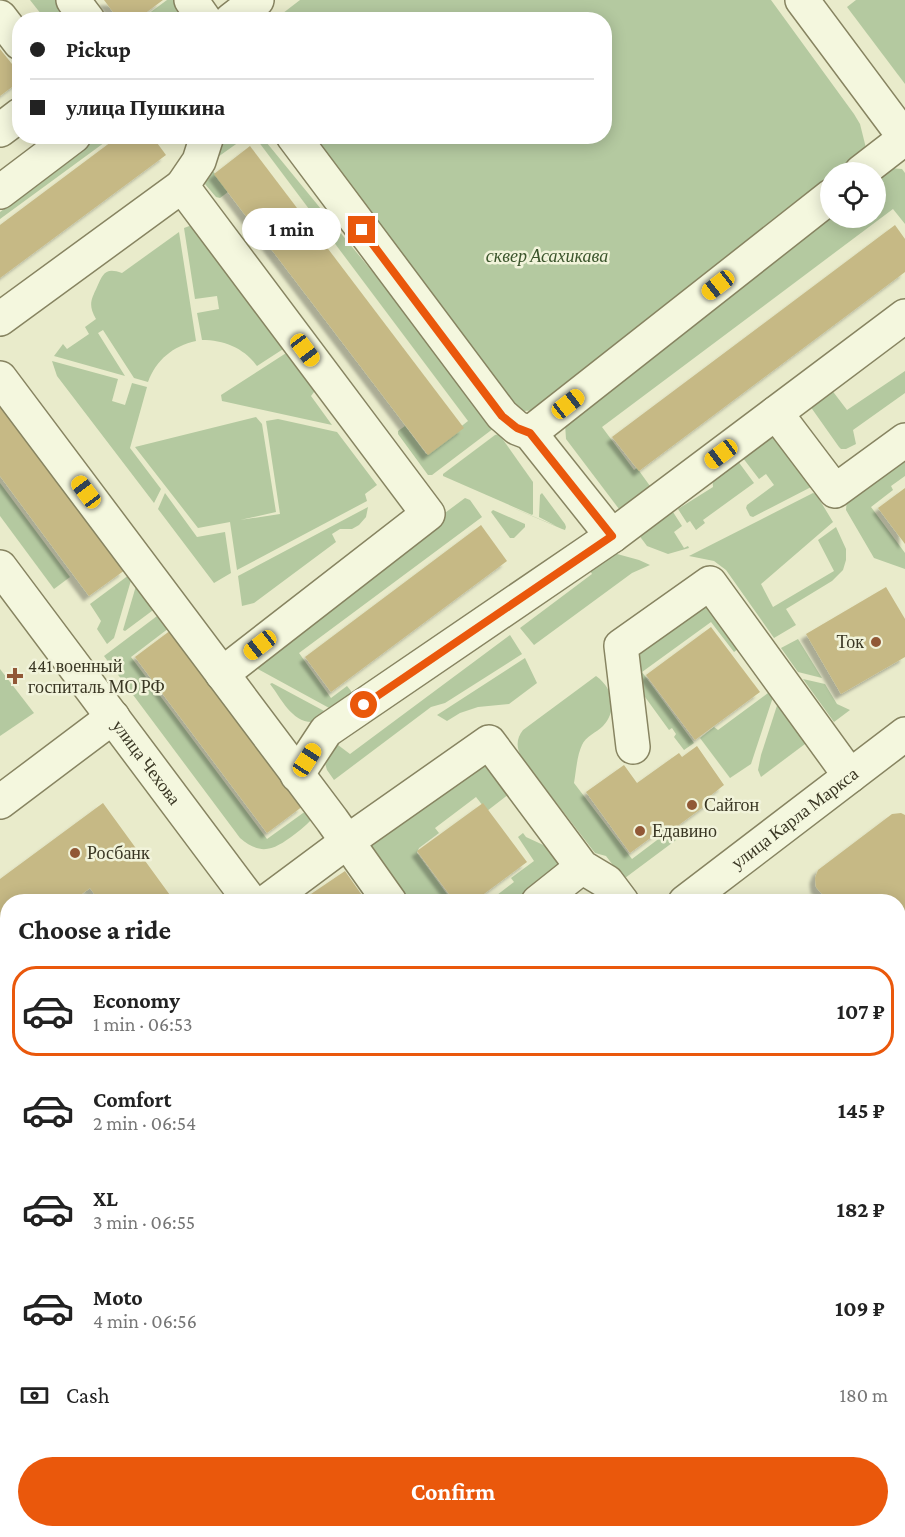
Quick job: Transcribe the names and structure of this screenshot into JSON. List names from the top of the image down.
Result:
{
  "streets": {
    "street": ["улица Чехова", "улица Карла Маркса"]
  },
  "parks": ["сквер Асахикава"],
  "places": {
    "other": [
      "Ток",
      "Сайгон",
      "Едавино",
      "Росбанк"
    ],
    "health": ["441 военный госпиталь МО РФ"]
  },
  "page": {
    "banner": ["Pickup", "улица Пушкина"],
    "bubble": "1 min",
    "heading": "Choose a ride",
    "list": [
      {
        "name": "Economy",
        "note": "1 min · 06:53",
        "value": "107 ₽"
      },
      {
        "name": "Comfort",
        "note": "2 min · 06:54",
        "value": "145 ₽"
      },
      {
        "name": "XL",
        "note": "3 min · 06:55",
        "value": "182 ₽"
      },
      {
        "name": "Moto",
        "note": "4 min · 06:56",
        "value": "109 ₽"
      }
    ],
    "pay": ["Cash", "180 m"],
    "buttons": "Confirm"
  }
}
